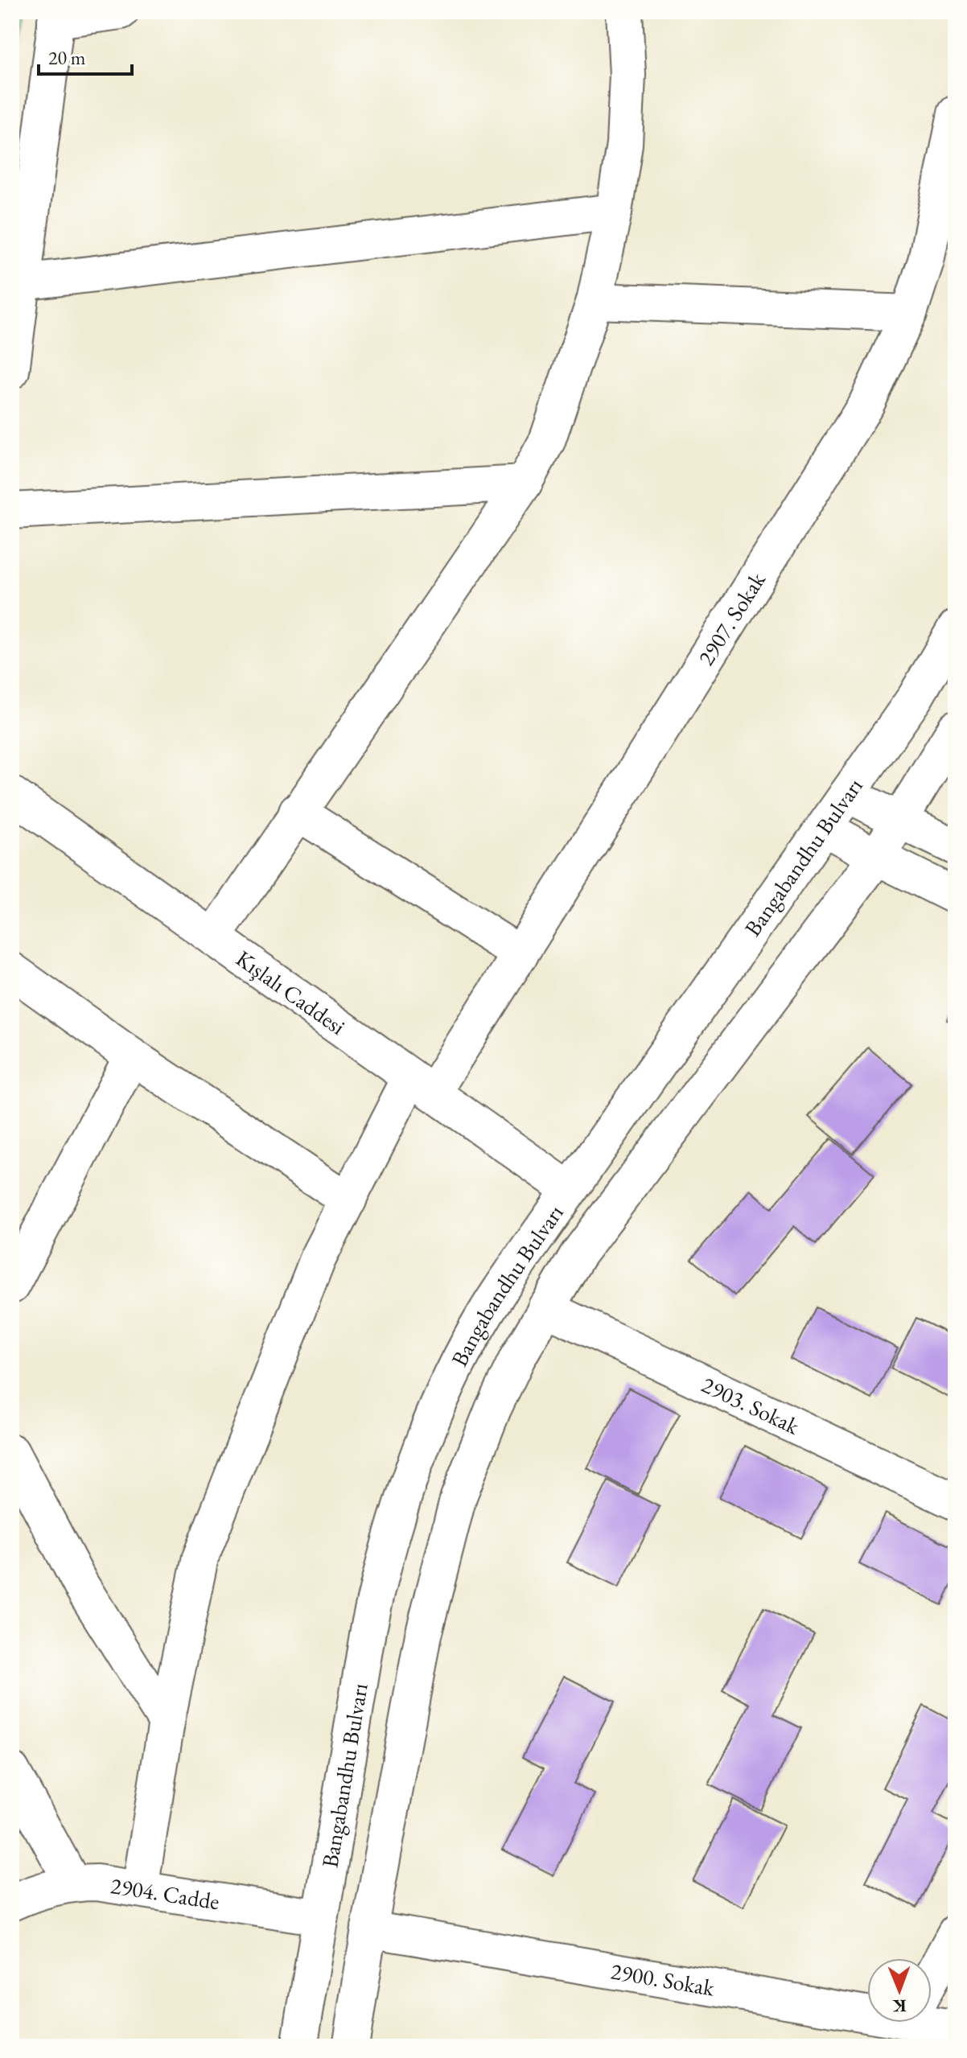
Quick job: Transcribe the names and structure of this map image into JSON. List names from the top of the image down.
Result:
{
  "streets": {
    "street": [
      "2907. Sokak",
      "Bangabandhu Bulvarı",
      "Kışlalı Caddesi",
      "2903. Sokak",
      "2904. Cadde",
      "2900. Sokak"
    ]
  },
  "crossings": [
    ["2907. Sokak", "Kışlalı Caddesi"],
    ["2907. Sokak", "2904. Cadde"],
    ["Bangabandhu Bulvarı", "Kışlalı Caddesi"],
    ["Bangabandhu Bulvarı", "2903. Sokak"],
    ["Bangabandhu Bulvarı", "2904. Cadde"],
    ["Bangabandhu Bulvarı", "2900. Sokak"]
  ],
  "scale_bar": "20 m",
  "north": "bottom"
}
